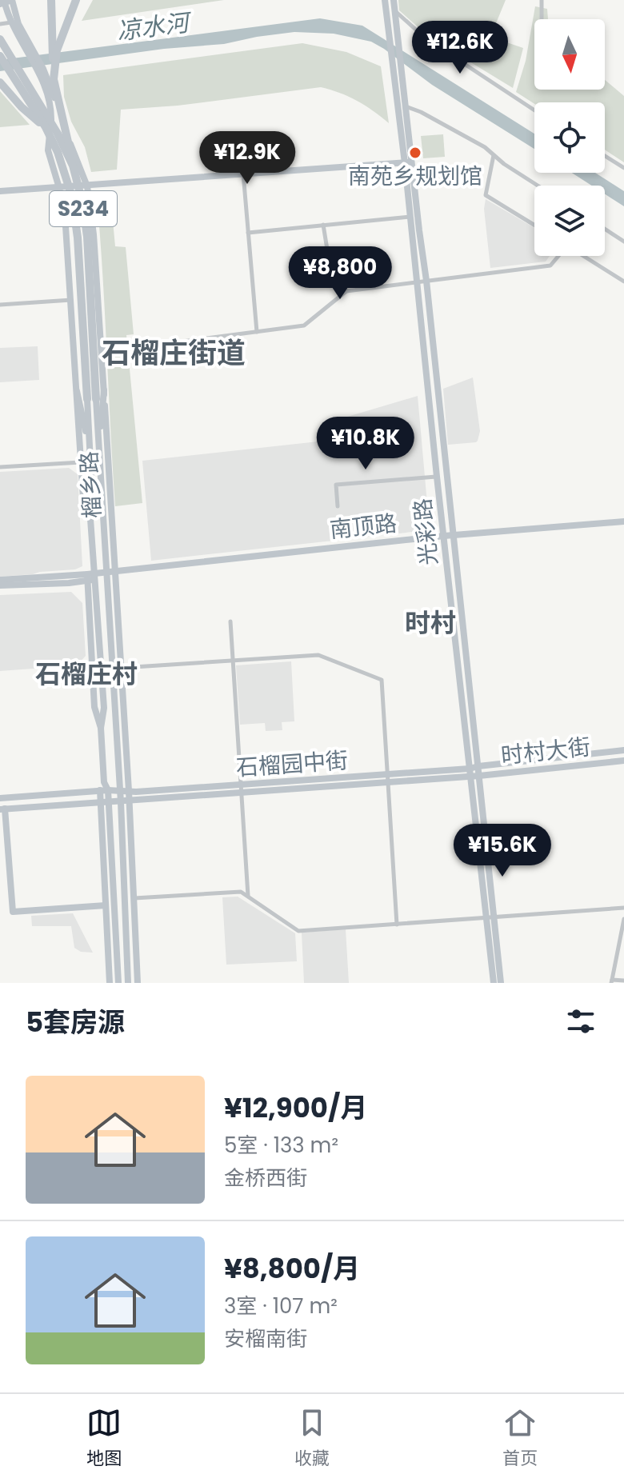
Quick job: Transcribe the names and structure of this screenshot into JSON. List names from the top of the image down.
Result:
{
  "streets": {
    "highway": ["S234", "榴乡路"],
    "main road": [
      "南顶路",
      "光彩路",
      "时村大街",
      "石榴园中街"
    ]
  },
  "crossings": [
    ["榴乡路", "南顶路"],
    ["榴乡路", "石榴园中街"],
    ["南顶路", "光彩路"],
    ["光彩路", "时村大街"],
    ["光彩路", "石榴园中街"],
    ["时村大街", "石榴园中街"]
  ],
  "districts": ["石榴庄街道", "时村", "石榴庄村"],
  "water": ["凉水河"],
  "places": ["南苑乡规划馆"],
  "north": "bottom",
  "page": {
    "price": [
      "¥12.6K",
      "¥12.9K",
      "¥8,800",
      "¥10.8K",
      "¥15.6K"
    ],
    "heading": "5套房源",
    "list": [
      {
        "name": "¥12,900/月",
        "note": "5室 · 133 m² · 金桥西街"
      },
      {
        "name": "¥8,800/月",
        "note": "3室 · 107 m² · 安榴南街"
      }
    ],
    "tabs": ["地图", "收藏", "首页"]
  }
}
